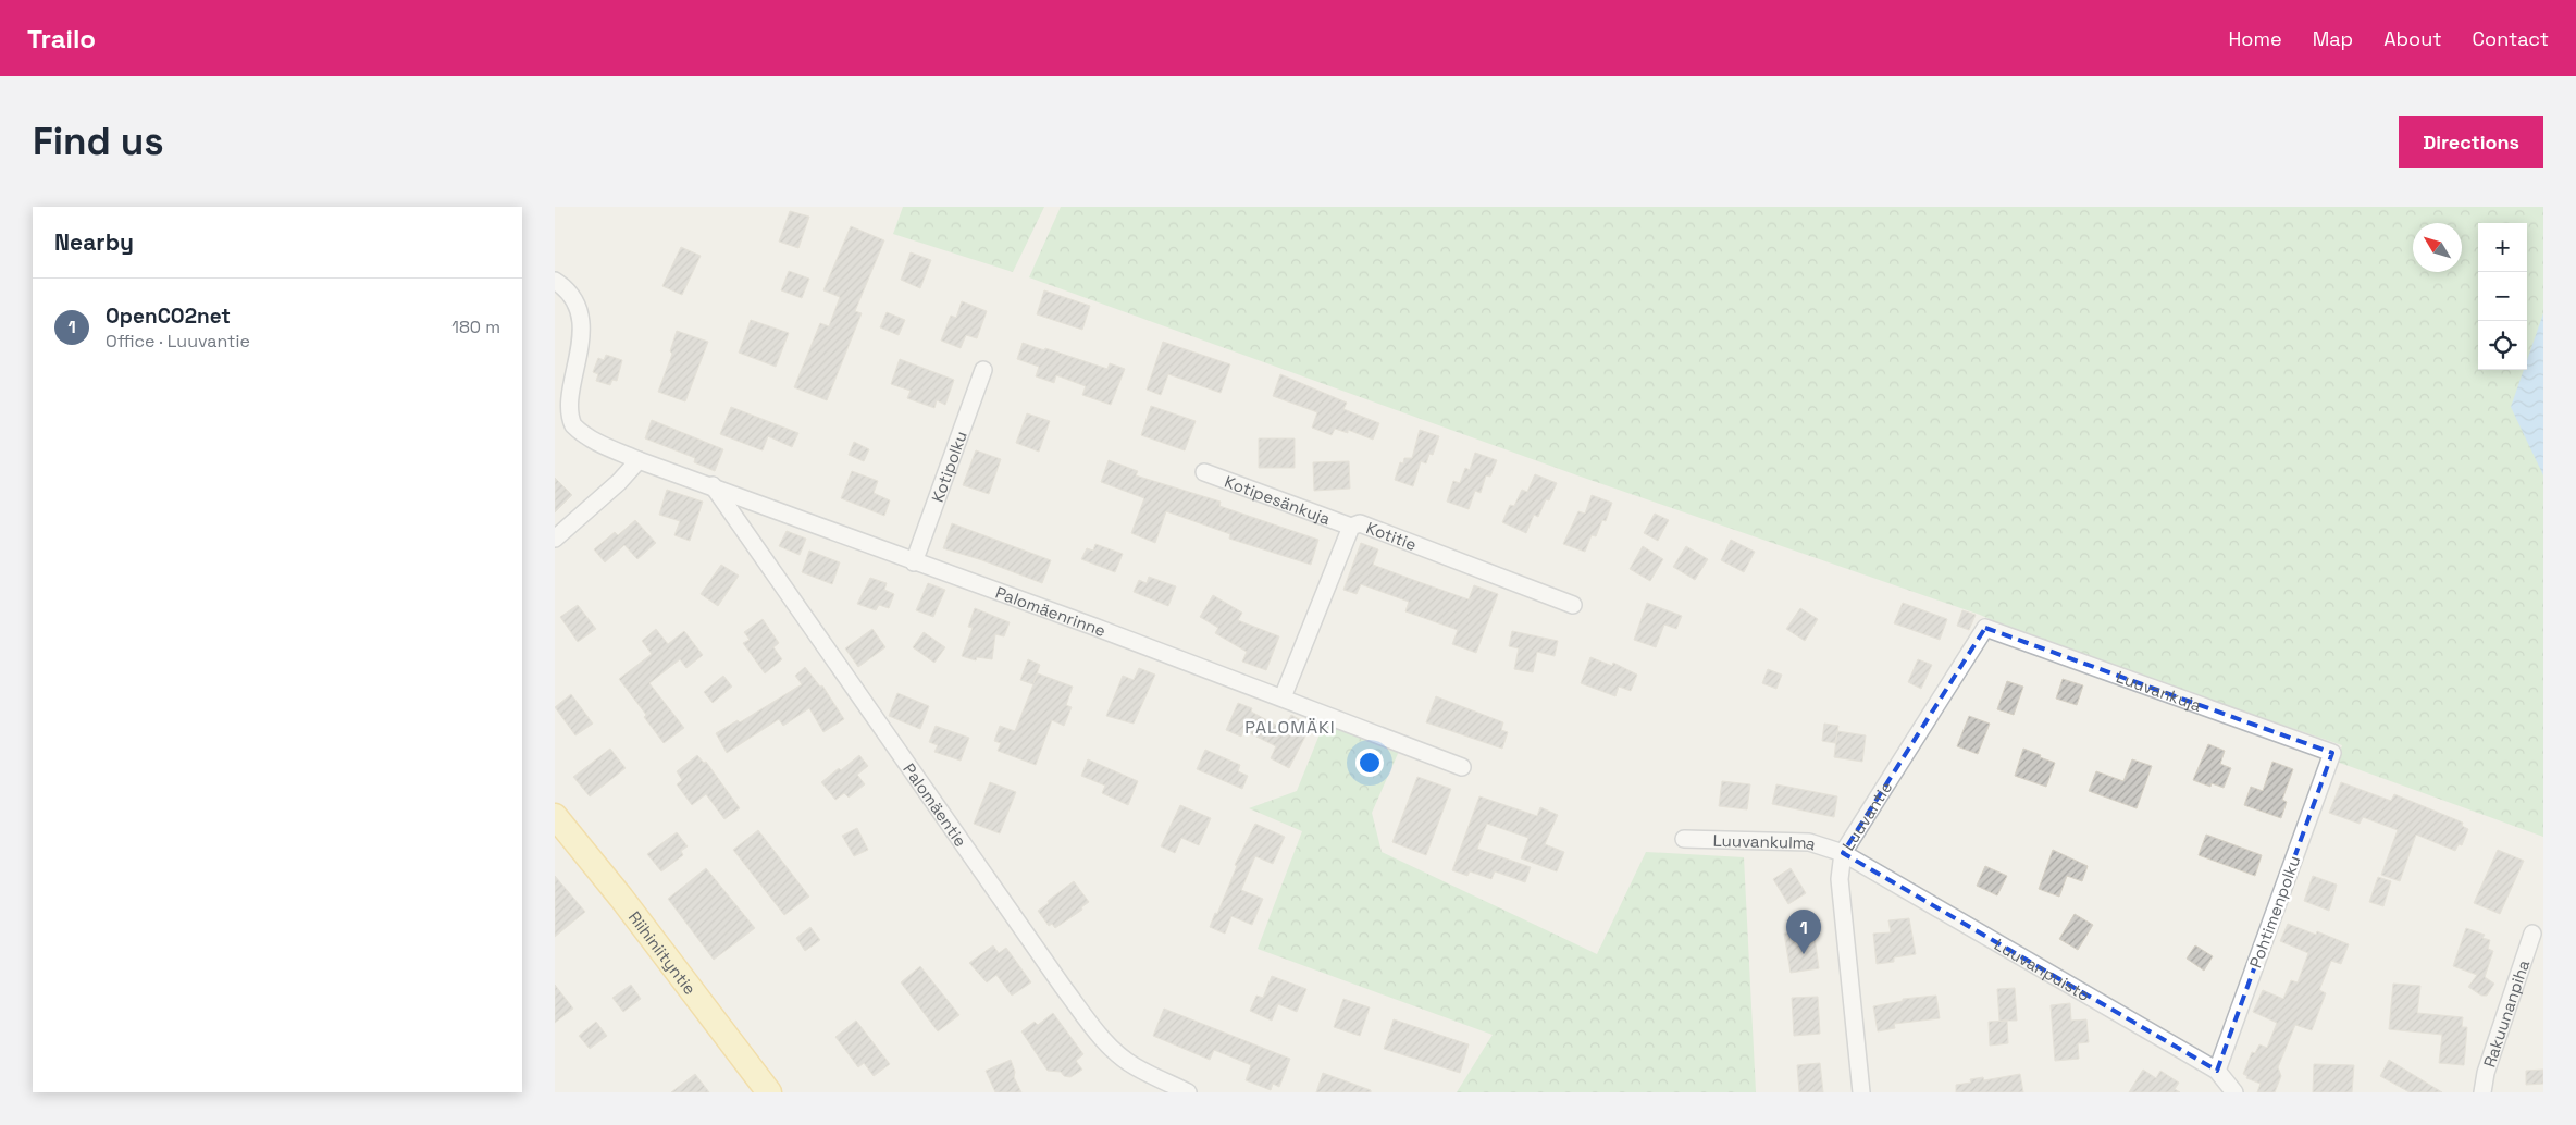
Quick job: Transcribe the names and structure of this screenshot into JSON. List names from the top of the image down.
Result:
{
  "streets": {
    "main road": ["Riihiniityntie"],
    "street": [
      "Kotipolku",
      "Kotipesänkuja",
      "Kotitie",
      "Palomäenrinne",
      "Luuvankuja",
      "Palomäentie",
      "Luuvantie",
      "Luuvankulma",
      "Pohtimenpolku",
      "Luuvanpuisto",
      "Rakuunanpiha"
    ]
  },
  "crossings": [
    ["Kotipolku", "Palomäenrinne"],
    ["Kotipesänkuja", "Kotitie"],
    ["Kotitie", "Palomäenrinne"],
    ["Palomäenrinne", "Palomäentie"],
    ["Luuvankuja", "Luuvantie"],
    ["Luuvankuja", "Pohtimenpolku"],
    ["Luuvantie", "Luuvankulma"],
    ["Luuvantie", "Luuvanpuisto"],
    ["Luuvankulma", "Luuvanpuisto"],
    ["Pohtimenpolku", "Luuvanpuisto"]
  ],
  "districts": ["PALOMÄKI"],
  "north": "top left",
  "page": {
    "header": "Trailo",
    "nav": [
      "Home",
      "Map",
      "About",
      "Contact"
    ],
    "buttons": "Directions",
    "title": "Find us",
    "heading": "Nearby",
    "map_buttons": ["+", "−"],
    "list": [
      {
        "mark": "1",
        "name": "OpenCO2net",
        "note": "Office · Luuvantie",
        "value": "180 m"
      }
    ],
    "pins": "1"
  }
}
